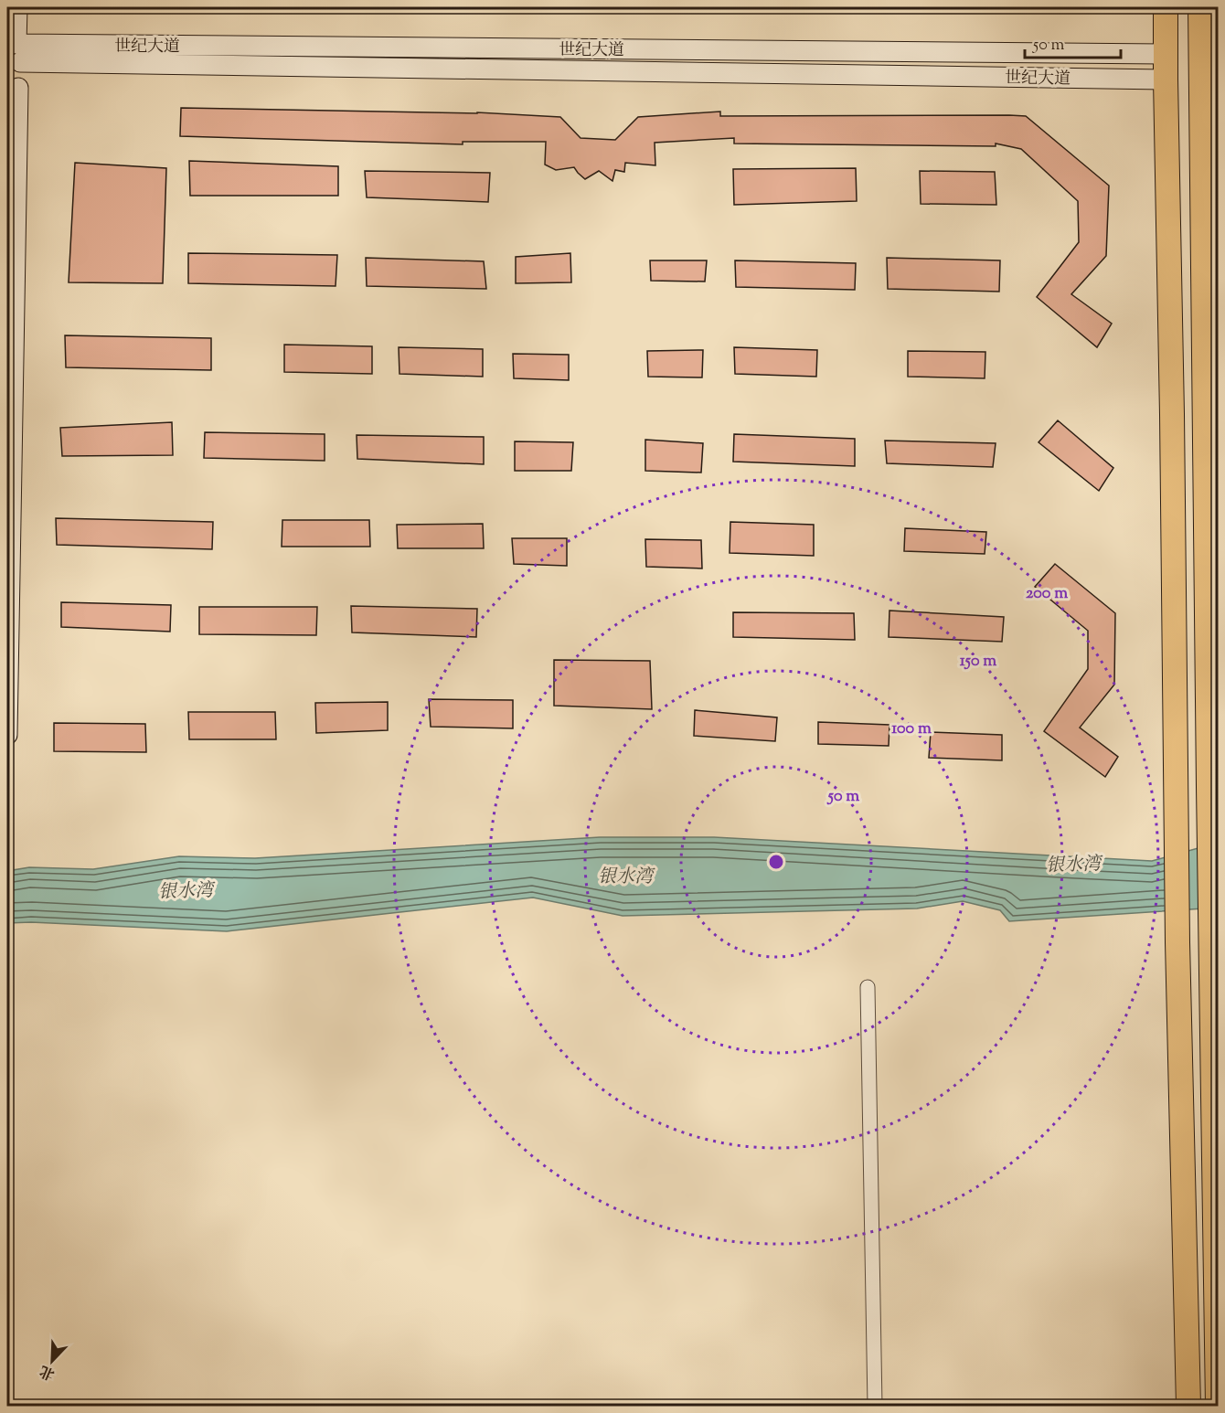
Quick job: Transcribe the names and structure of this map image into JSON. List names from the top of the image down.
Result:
{
  "streets": {
    "main road": ["世纪大道"]
  },
  "water": ["银水湾"],
  "scale_bar": "50 m",
  "north": "bottom left",
  "rings": [
    "200 m",
    "150 m",
    "100 m",
    "50 m"
  ]
}
